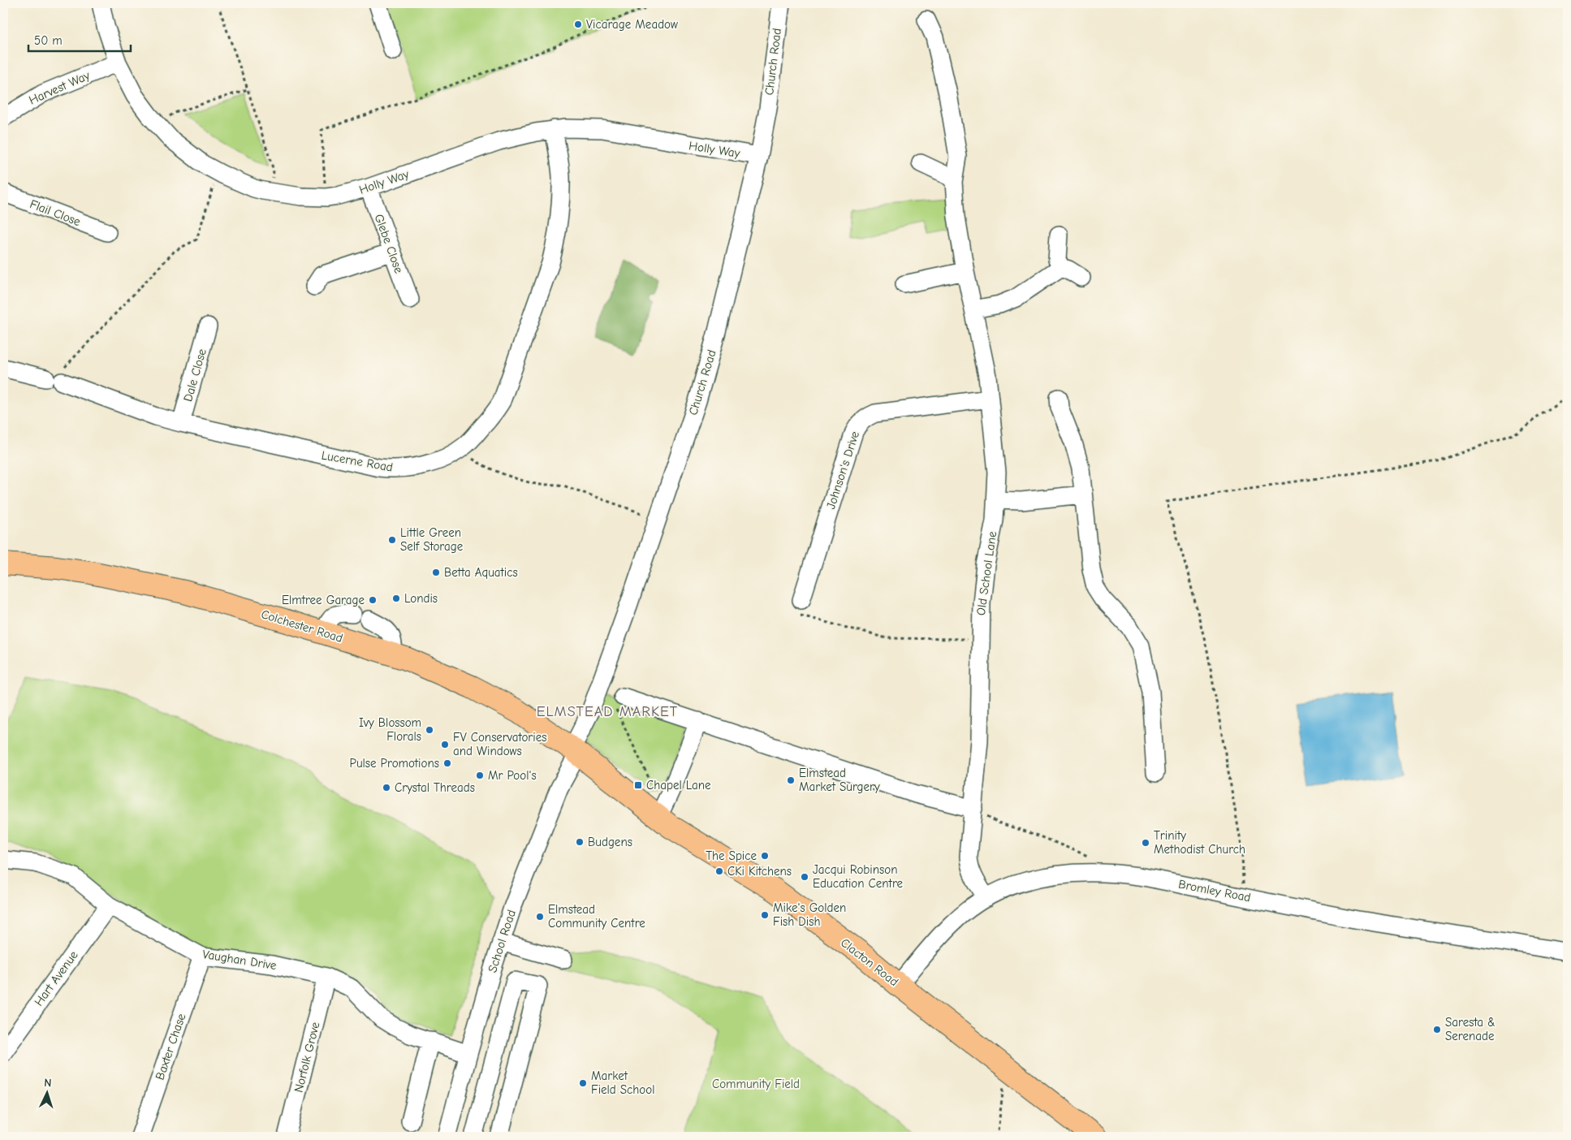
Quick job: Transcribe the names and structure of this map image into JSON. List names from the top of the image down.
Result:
{
  "streets": {
    "main road": ["Colchester Road", "Clacton Road"],
    "street": [
      "Church Road",
      "Harvest Way",
      "Holly Way",
      "Flail Close",
      "Glebe Close",
      "Dale Close",
      "Lucerne Road",
      "Johnson's Drive",
      "Old School Lane",
      "Bromley Road",
      "School Road",
      "Vaughan Drive",
      "Hart Avenue",
      "Baxter Chase",
      "Norfolk Grove"
    ]
  },
  "crossings": [
    ["Church Road", "Holly Way"],
    ["Church Road", "Colchester Road"],
    ["Church Road", "School Road"],
    ["Church Road", "Clacton Road"],
    ["Harvest Way", "Holly Way"],
    ["Holly Way", "Glebe Close"],
    ["Holly Way", "Lucerne Road"],
    ["Dale Close", "Lucerne Road"],
    ["Johnson's Drive", "Old School Lane"],
    ["Old School Lane", "Bromley Road"],
    ["Colchester Road", "School Road"],
    ["Colchester Road", "Clacton Road"],
    ["Bromley Road", "Clacton Road"],
    ["School Road", "Vaughan Drive"],
    ["School Road", "Clacton Road"],
    ["Vaughan Drive", "Hart Avenue"],
    ["Vaughan Drive", "Baxter Chase"],
    ["Vaughan Drive", "Norfolk Grove"]
  ],
  "districts": ["ELMSTEAD MARKET"],
  "parks": ["Community Field"],
  "places": {
    "other": [
      "Vicarage Meadow",
      "Little Green Self Storage",
      "Betta Aquatics",
      "Londis",
      "Elmtree Garage",
      "Ivy Blossom Florals",
      "FV Conservatories and Windows",
      "Pulse Promotions",
      "Mr Pool's",
      "Elmstead Market Surgery",
      "Crystal Threads",
      "Budgens",
      "Trinity Methodist Church",
      "The Spice",
      "CKi Kitchens",
      "Jacqui Robinson Education Centre",
      "Mike's Golden Fish Dish",
      "Elmstead Community Centre",
      "Saresta & Serenade",
      "Market Field School"
    ],
    "transit": ["Chapel Lane"]
  },
  "scale_bar": "50 m",
  "north": "top"
}
